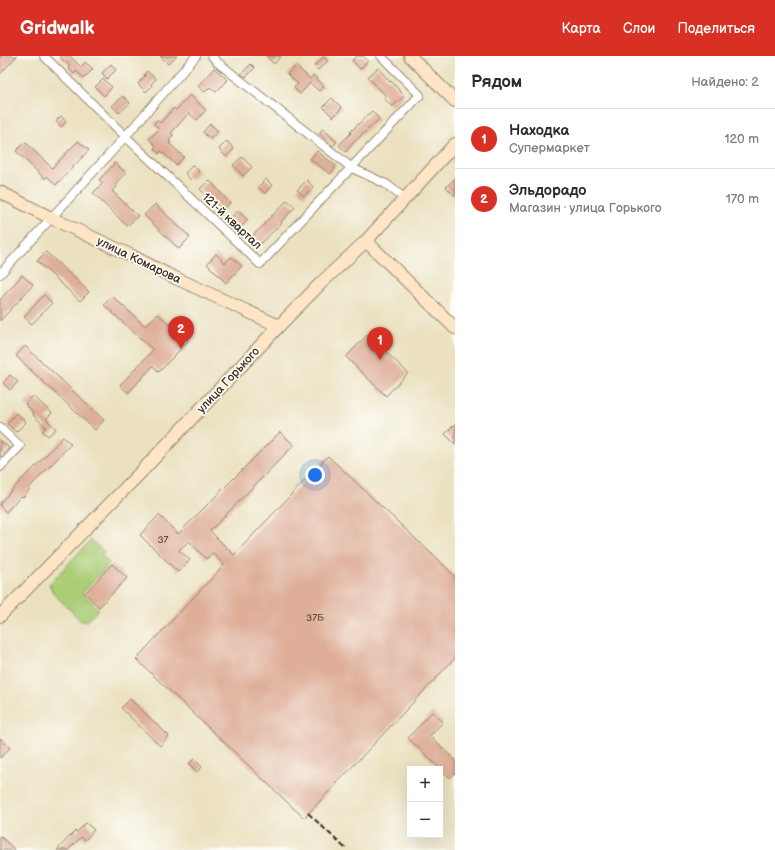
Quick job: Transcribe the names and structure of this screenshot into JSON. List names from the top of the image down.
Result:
{
  "streets": {
    "main road": ["улица Комарова", "улица Горького"],
    "street": ["121-й квартал"]
  },
  "crossings": [
    ["улица Комарова", "улица Горького"]
  ],
  "house_numbers": ["37", "37Б"],
  "page": {
    "header": "Gridwalk",
    "nav": ["Карта", "Слои", "Поделиться"],
    "heading": ["Рядом", "Найдено: 2"],
    "list": [
      {
        "mark": "1",
        "name": "Находка",
        "note": "Супермаркет",
        "value": "120 m"
      },
      {
        "mark": "2",
        "name": "Эльдорадо",
        "note": "Магазин · улица Горького",
        "value": "170 m"
      }
    ],
    "pins": ["2", "1"],
    "map_buttons": ["+", "−"]
  }
}
